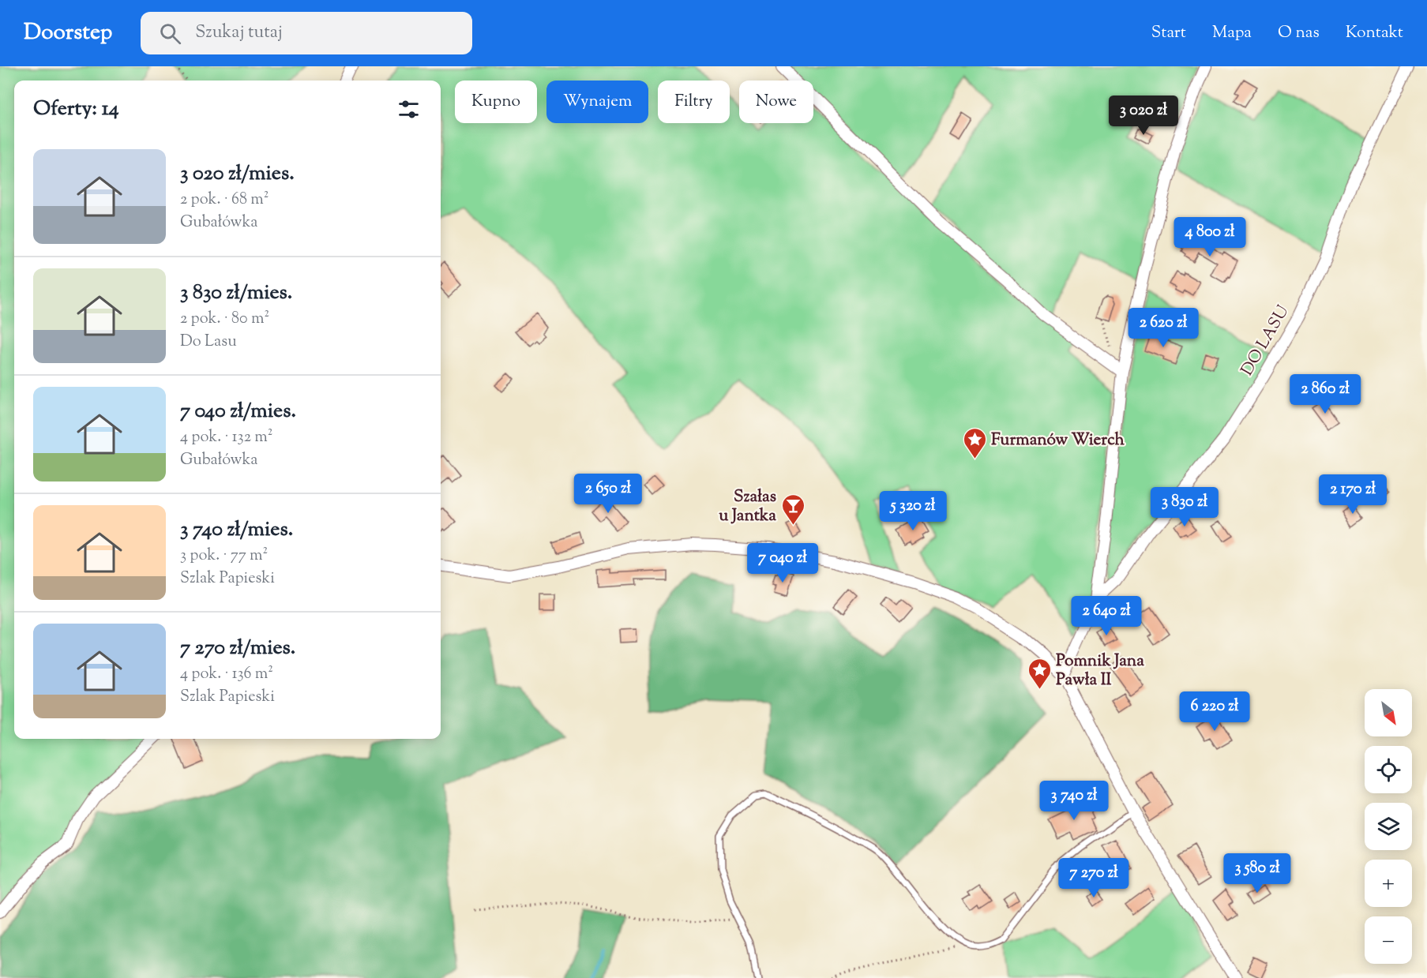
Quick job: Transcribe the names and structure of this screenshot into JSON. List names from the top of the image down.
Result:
{
  "streets": {
    "street": ["DO LASU"]
  },
  "places": {
    "place": ["Furmanów Wierch", "Pomnik Jana Pawła II"],
    "bar": ["Szałas u Jantka"]
  },
  "north": "bottom right",
  "page": {
    "header": "Doorstep",
    "search": "Szukaj tutaj",
    "nav": [
      "Start",
      "Mapa",
      "O nas",
      "Kontakt"
    ],
    "chip": [
      "Kupno",
      "Wynajem",
      "Filtry",
      "Nowe"
    ],
    "heading": "Oferty: 14",
    "price": [
      "3 020 zł",
      "4 800 zł",
      "2 620 zł",
      "2 860 zł",
      "2 650 zł",
      "2 170 zł",
      "3 830 zł",
      "5 320 zł",
      "7 040 zł",
      "2 640 zł",
      "6 220 zł",
      "3 740 zł",
      "3 580 zł",
      "7 270 zł"
    ],
    "list": [
      {
        "name": "3 020 zł/mies.",
        "note": "2 pok. · 68 m² · Gubałówka"
      },
      {
        "name": "3 830 zł/mies.",
        "note": "2 pok. · 80 m² · Do Lasu"
      },
      {
        "name": "7 040 zł/mies.",
        "note": "4 pok. · 132 m² · Gubałówka"
      },
      {
        "name": "3 740 zł/mies.",
        "note": "3 pok. · 77 m² · Szlak Papieski"
      },
      {
        "name": "7 270 zł/mies.",
        "note": "4 pok. · 136 m² · Szlak Papieski"
      }
    ],
    "map_buttons": ["+", "−"]
  }
}
